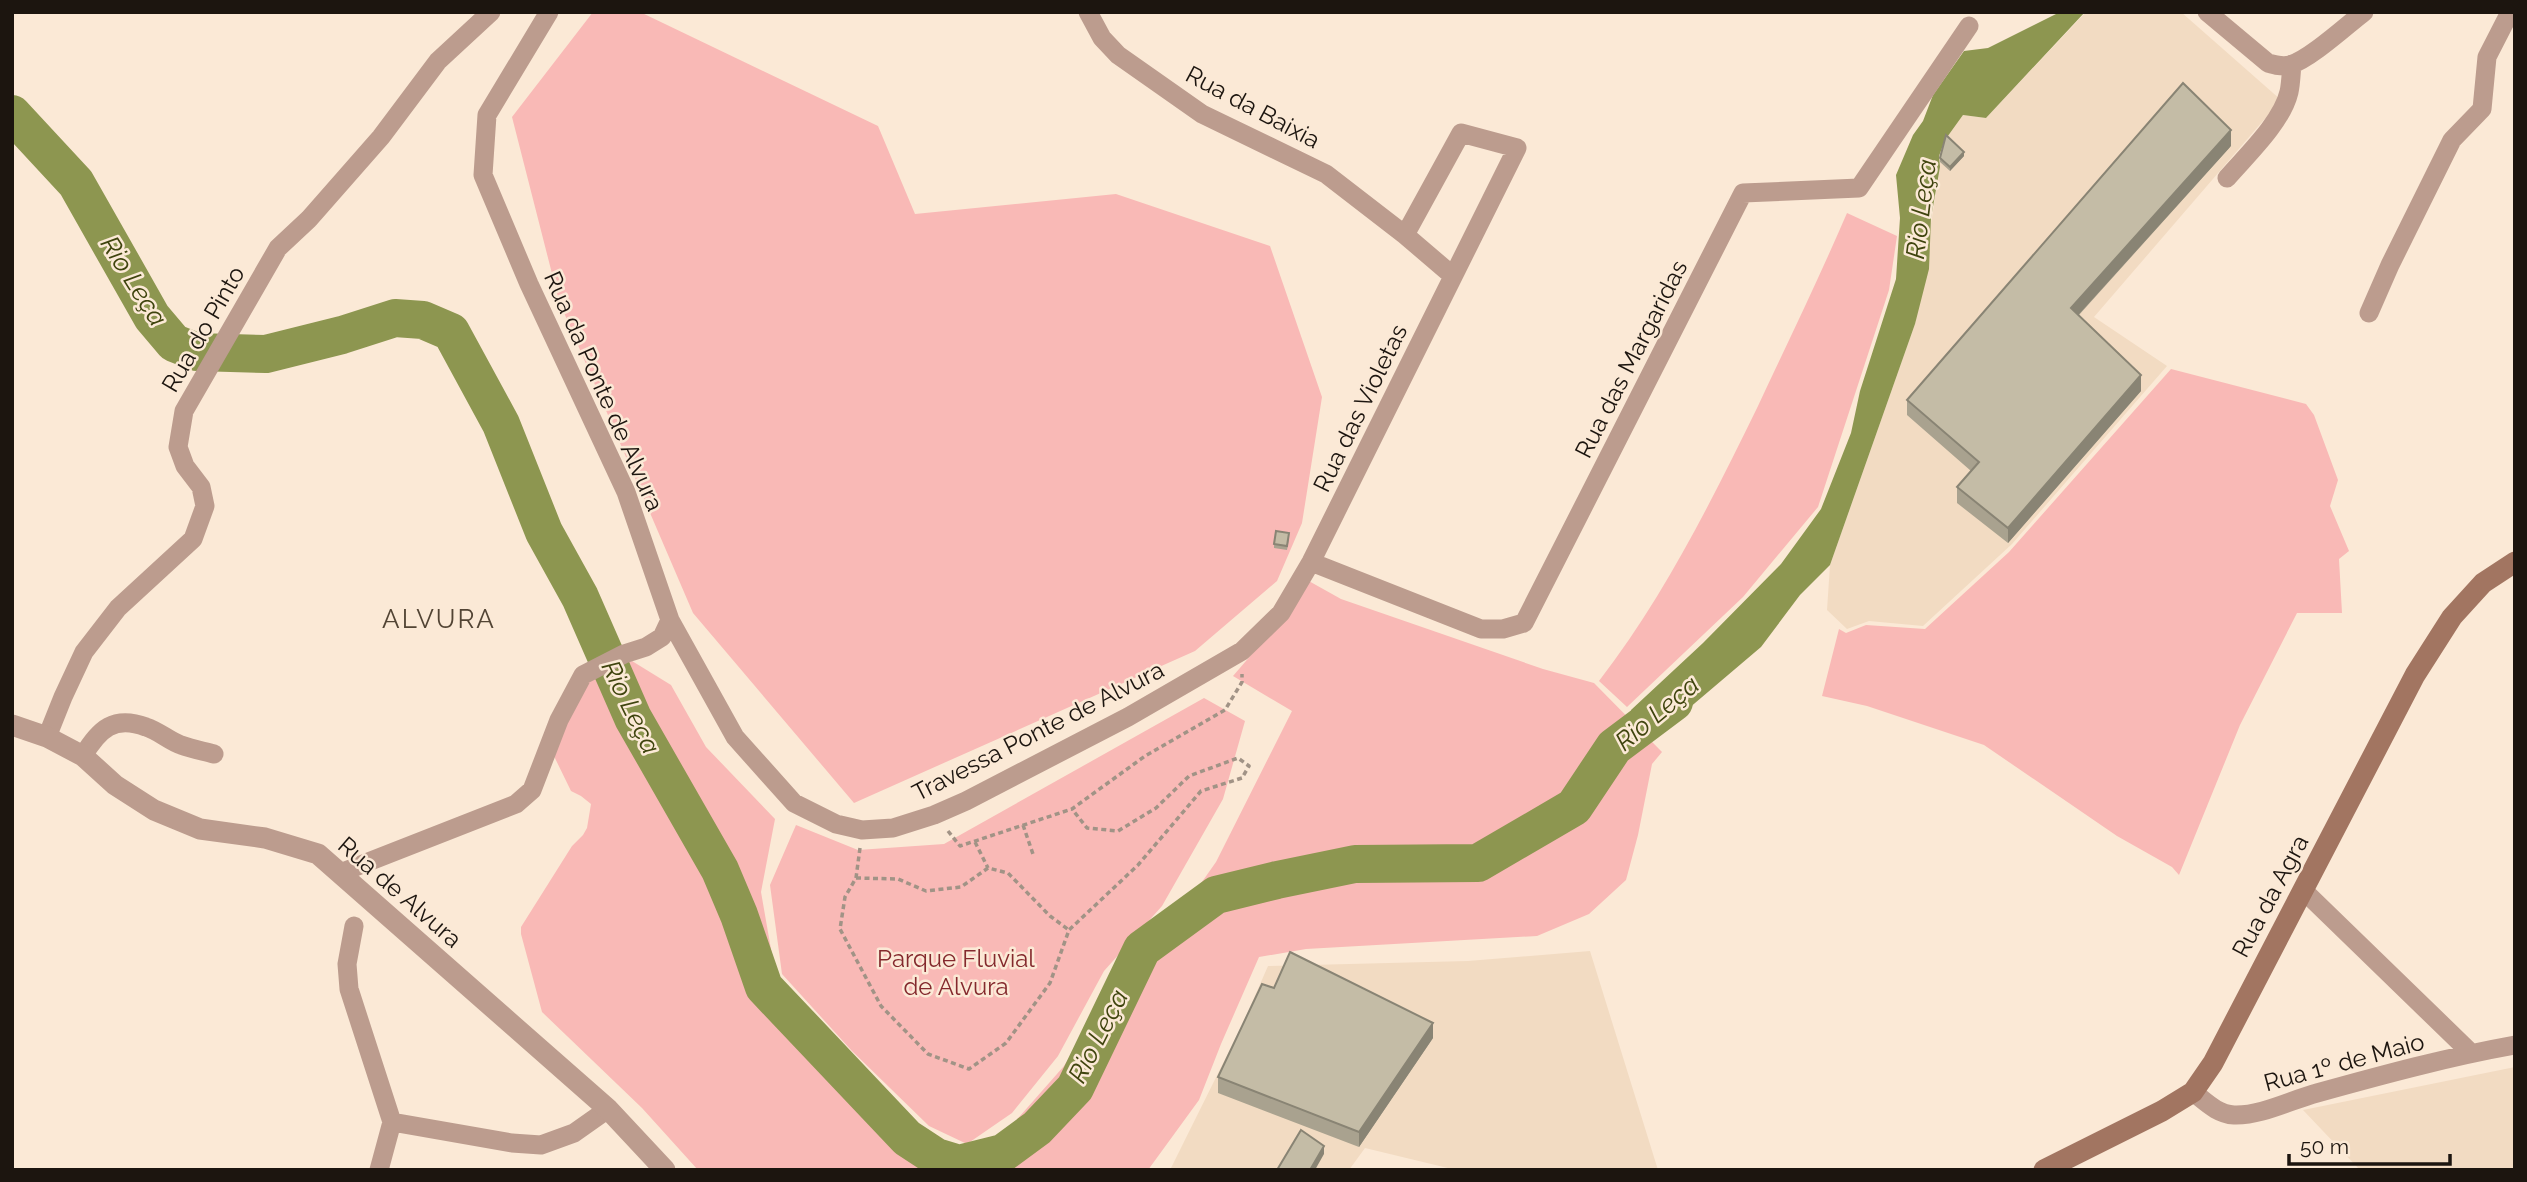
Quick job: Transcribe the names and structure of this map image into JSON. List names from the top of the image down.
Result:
{
  "streets": {
    "main road": ["Rua da Agra"],
    "street": [
      "Rua da Baixia",
      "Rua do Pinto",
      "Rua das Margaridas",
      "Rua da Ponte de Alvura",
      "Rua das Violetas",
      "Travessa Ponte de Alvura",
      "Rua de Alvura",
      "Rua 1º de Maio"
    ]
  },
  "crossings": [
    ["Rua da Baixia", "Rua das Violetas"],
    ["Rua do Pinto", "Rua de Alvura"],
    ["Rua das Margaridas", "Rua das Violetas"],
    ["Rua das Margaridas", "Travessa Ponte de Alvura"],
    ["Rua da Ponte de Alvura", "Travessa Ponte de Alvura"],
    ["Rua das Violetas", "Travessa Ponte de Alvura"],
    ["Rua da Agra", "Rua 1º de Maio"]
  ],
  "districts": ["ALVURA"],
  "water": ["Rio Leça"],
  "parks": ["Parque Fluvial de Alvura"],
  "scale_bar": "50 m"
}
